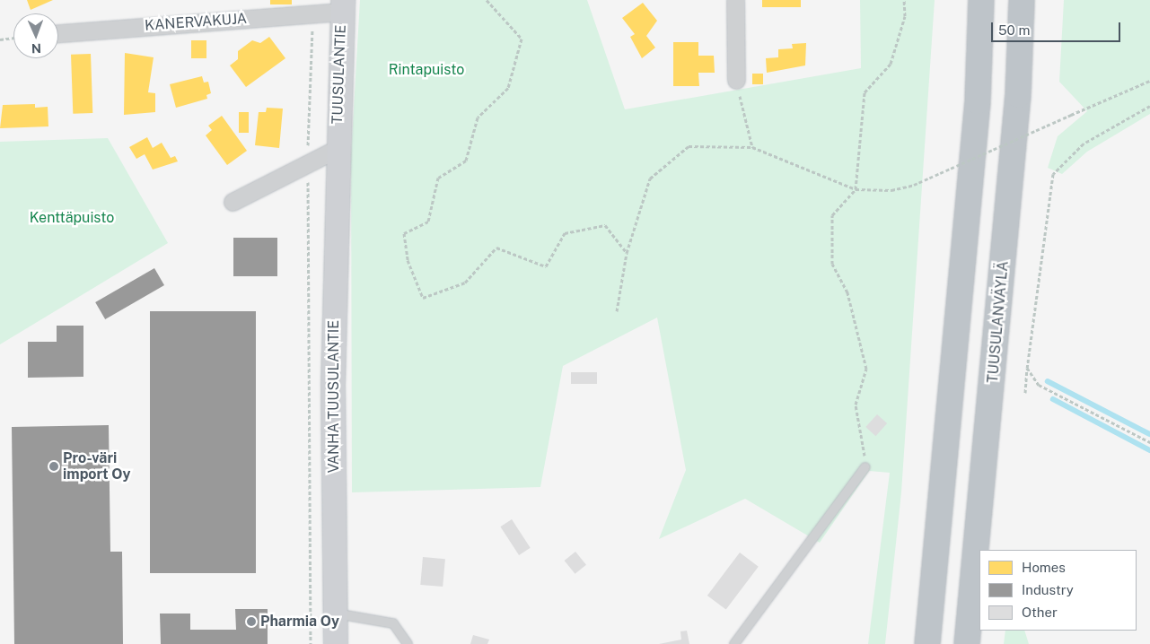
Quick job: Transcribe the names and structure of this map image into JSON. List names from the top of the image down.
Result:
{
  "streets": {
    "highway": ["TUUSULANVÄYLÄ"],
    "main road": ["TUUSULANTIE", "VANHA TUUSULANTIE"],
    "street": ["KANERVAKUJA"]
  },
  "crossings": [
    ["KANERVAKUJA", "TUUSULANTIE"],
    ["TUUSULANTIE", "VANHA TUUSULANTIE"]
  ],
  "parks": ["Rintapuisto", "Kenttäpuisto"],
  "places": ["Pro-väri import Oy", "Pharmia Oy"],
  "legend": ["Homes", "Industry", "Other"],
  "scale_bar": "50 m",
  "north": "bottom"
}
